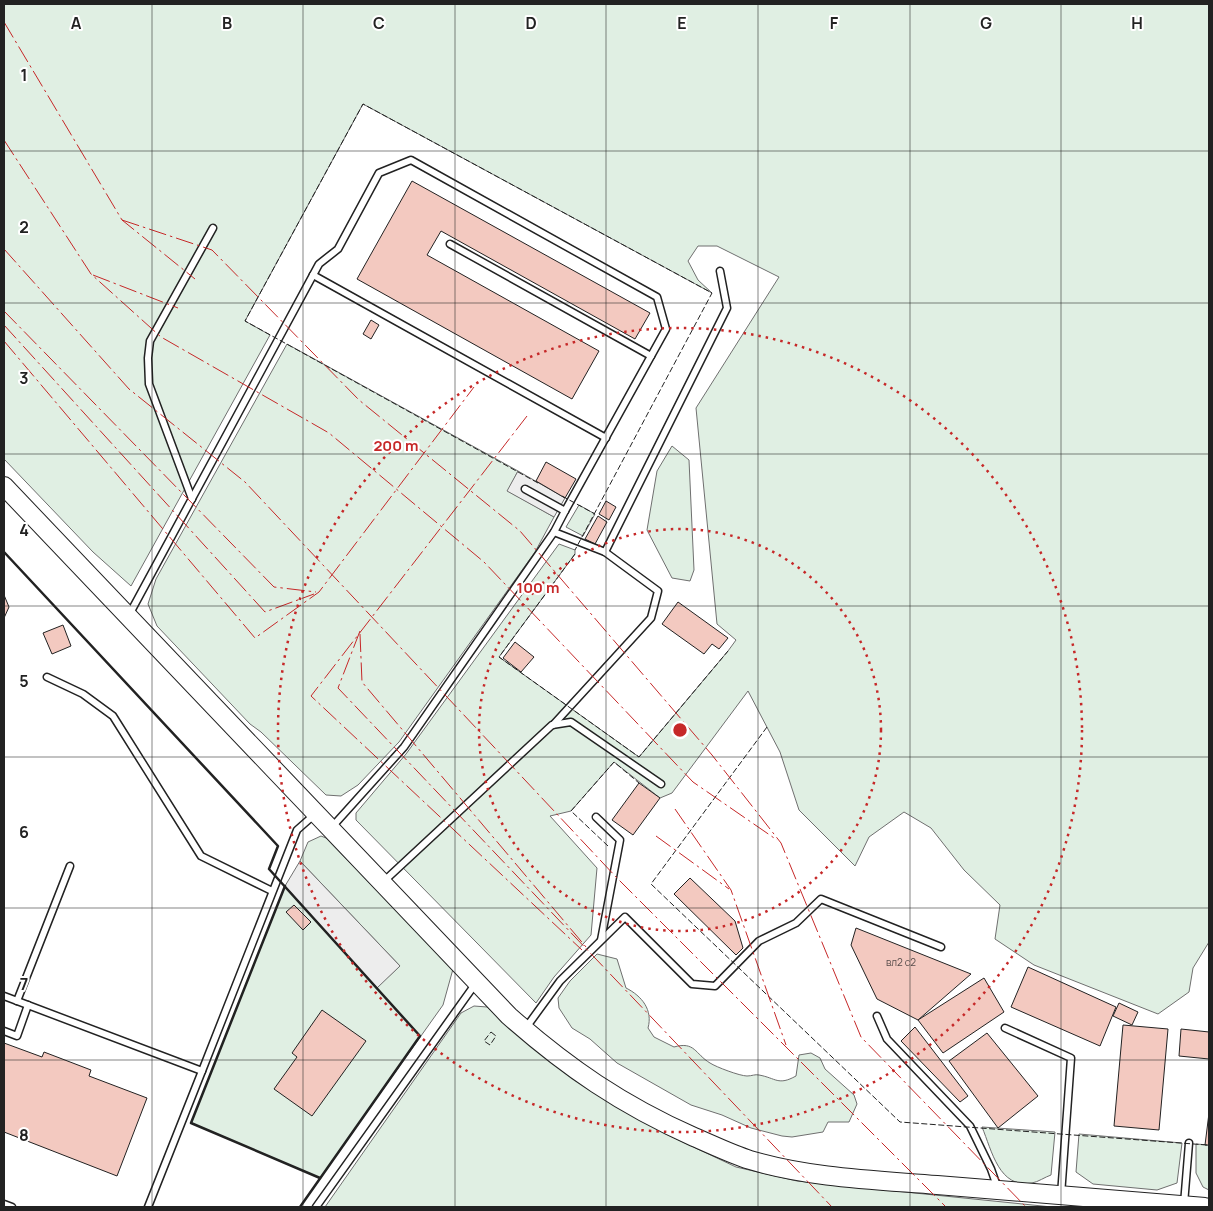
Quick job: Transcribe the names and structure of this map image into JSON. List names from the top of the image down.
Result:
{
  "house_numbers": ["вл2 с2"],
  "grid": {
    "columns": [
      "A",
      "B",
      "C",
      "D",
      "E",
      "F",
      "G",
      "H"
    ],
    "rows": [
      "1",
      "2",
      "3",
      "4",
      "5",
      "6",
      "7",
      "8"
    ]
  },
  "rings": ["200 m", "100 m"]
}
